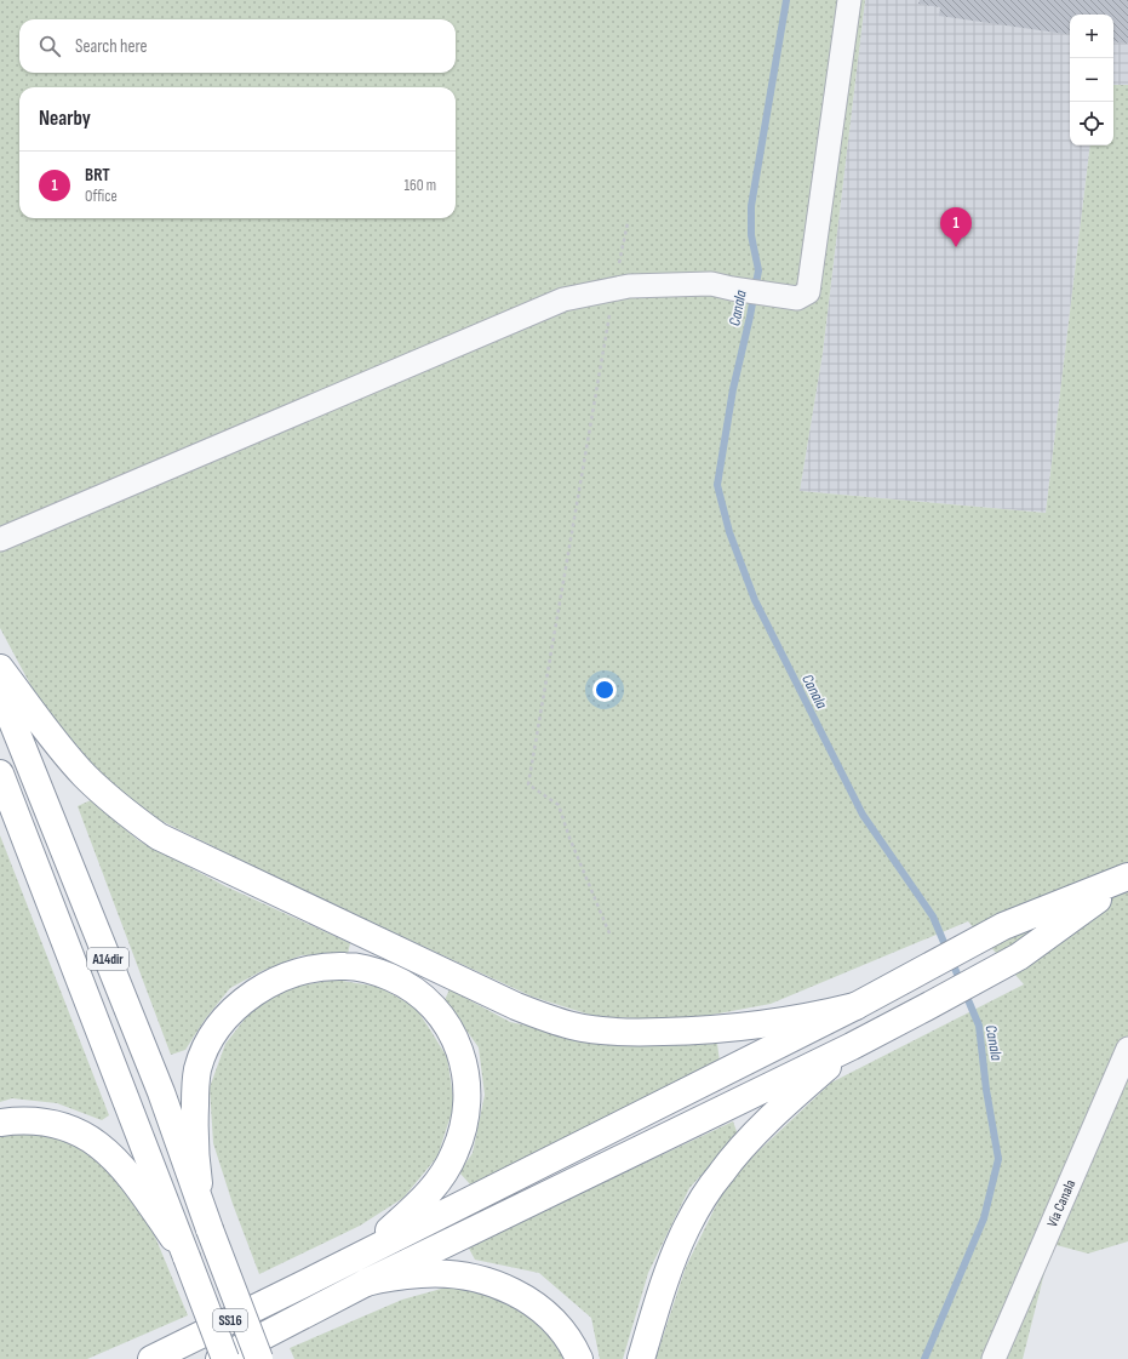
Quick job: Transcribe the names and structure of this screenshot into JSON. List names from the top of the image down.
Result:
{
  "streets": {
    "highway": ["A14dir", "SS16"],
    "street": ["Via Canala"]
  },
  "water": ["Canala"],
  "page": {
    "map_buttons": ["+", "−"],
    "search": "Search here",
    "heading": "Nearby",
    "list": [
      {
        "mark": "1",
        "name": "BRT",
        "note": "Office",
        "value": "160 m"
      }
    ],
    "pins": "1"
  }
}
